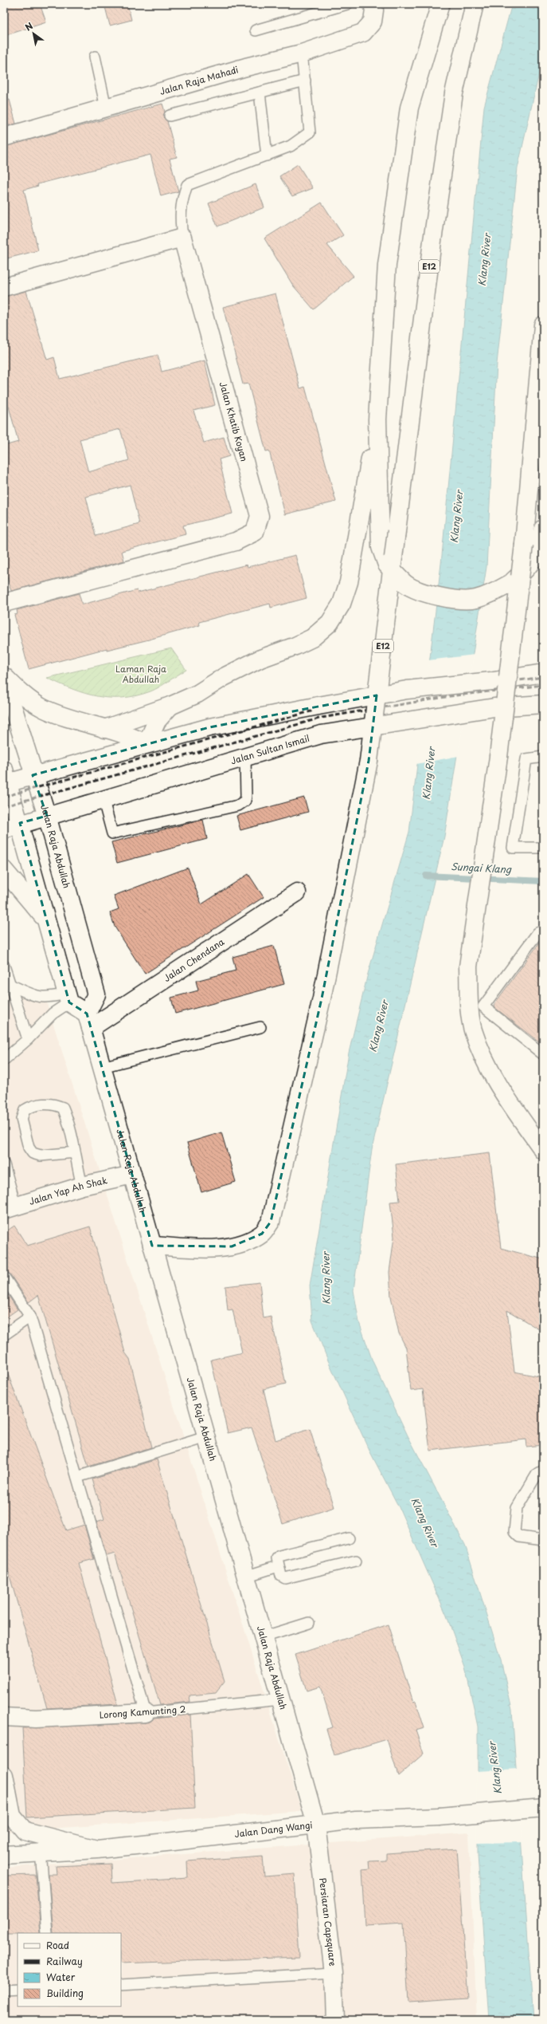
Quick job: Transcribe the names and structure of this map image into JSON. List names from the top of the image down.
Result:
{
  "streets": {
    "main road": [
      "Jalan Raja Mahadi",
      "E12",
      "Jalan Khatib Koyan",
      "Jalan Sultan Ismail",
      "Jalan Raja Abdullah",
      "Jalan Chendana",
      "Jalan Yap Ah Shak",
      "Lorong Kamunting 2",
      "Jalan Dang Wangi",
      "Persiaran Capsquare"
    ]
  },
  "crossings": [
    ["E12", "Jalan Raja Abdullah"],
    ["Jalan Sultan Ismail", "Jalan Raja Abdullah"],
    ["Jalan Raja Abdullah", "Jalan Chendana"],
    ["Jalan Raja Abdullah", "Jalan Yap Ah Shak"],
    ["Jalan Raja Abdullah", "Lorong Kamunting 2"],
    ["Jalan Raja Abdullah", "Jalan Dang Wangi"],
    ["Jalan Raja Abdullah", "Persiaran Capsquare"],
    ["Jalan Dang Wangi", "Persiaran Capsquare"]
  ],
  "water": ["Klang River", "Sungai Klang"],
  "parks": ["Laman Raja Abdullah"],
  "legend": [
    "Road",
    "Railway",
    "Water",
    "Building"
  ],
  "north": "top left"
}
